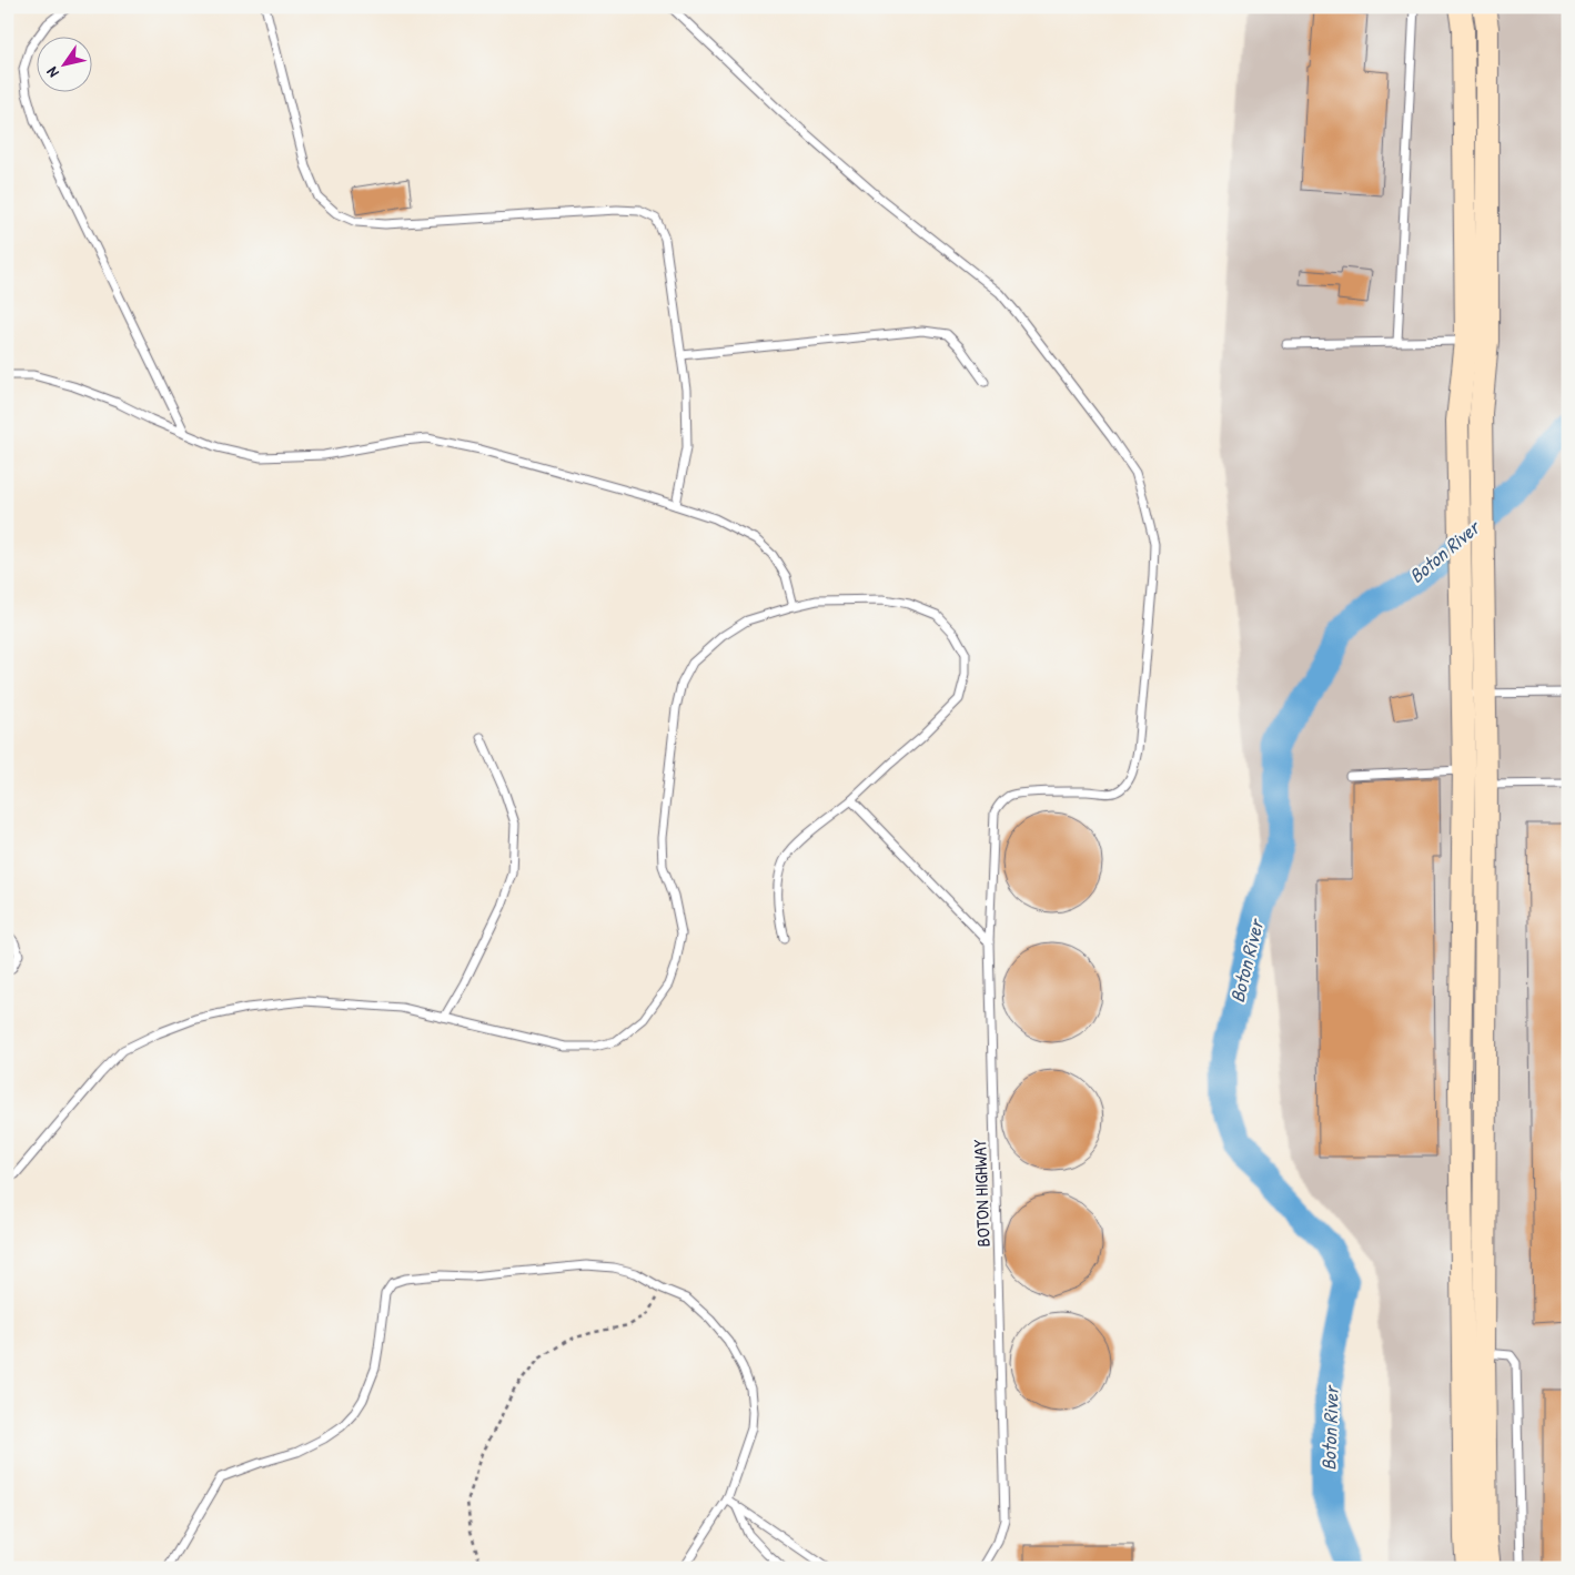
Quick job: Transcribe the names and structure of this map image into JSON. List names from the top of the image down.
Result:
{
  "streets": {
    "lane": ["BOTON HIGHWAY"]
  },
  "water": ["Boton River"],
  "north": "bottom left"
}
